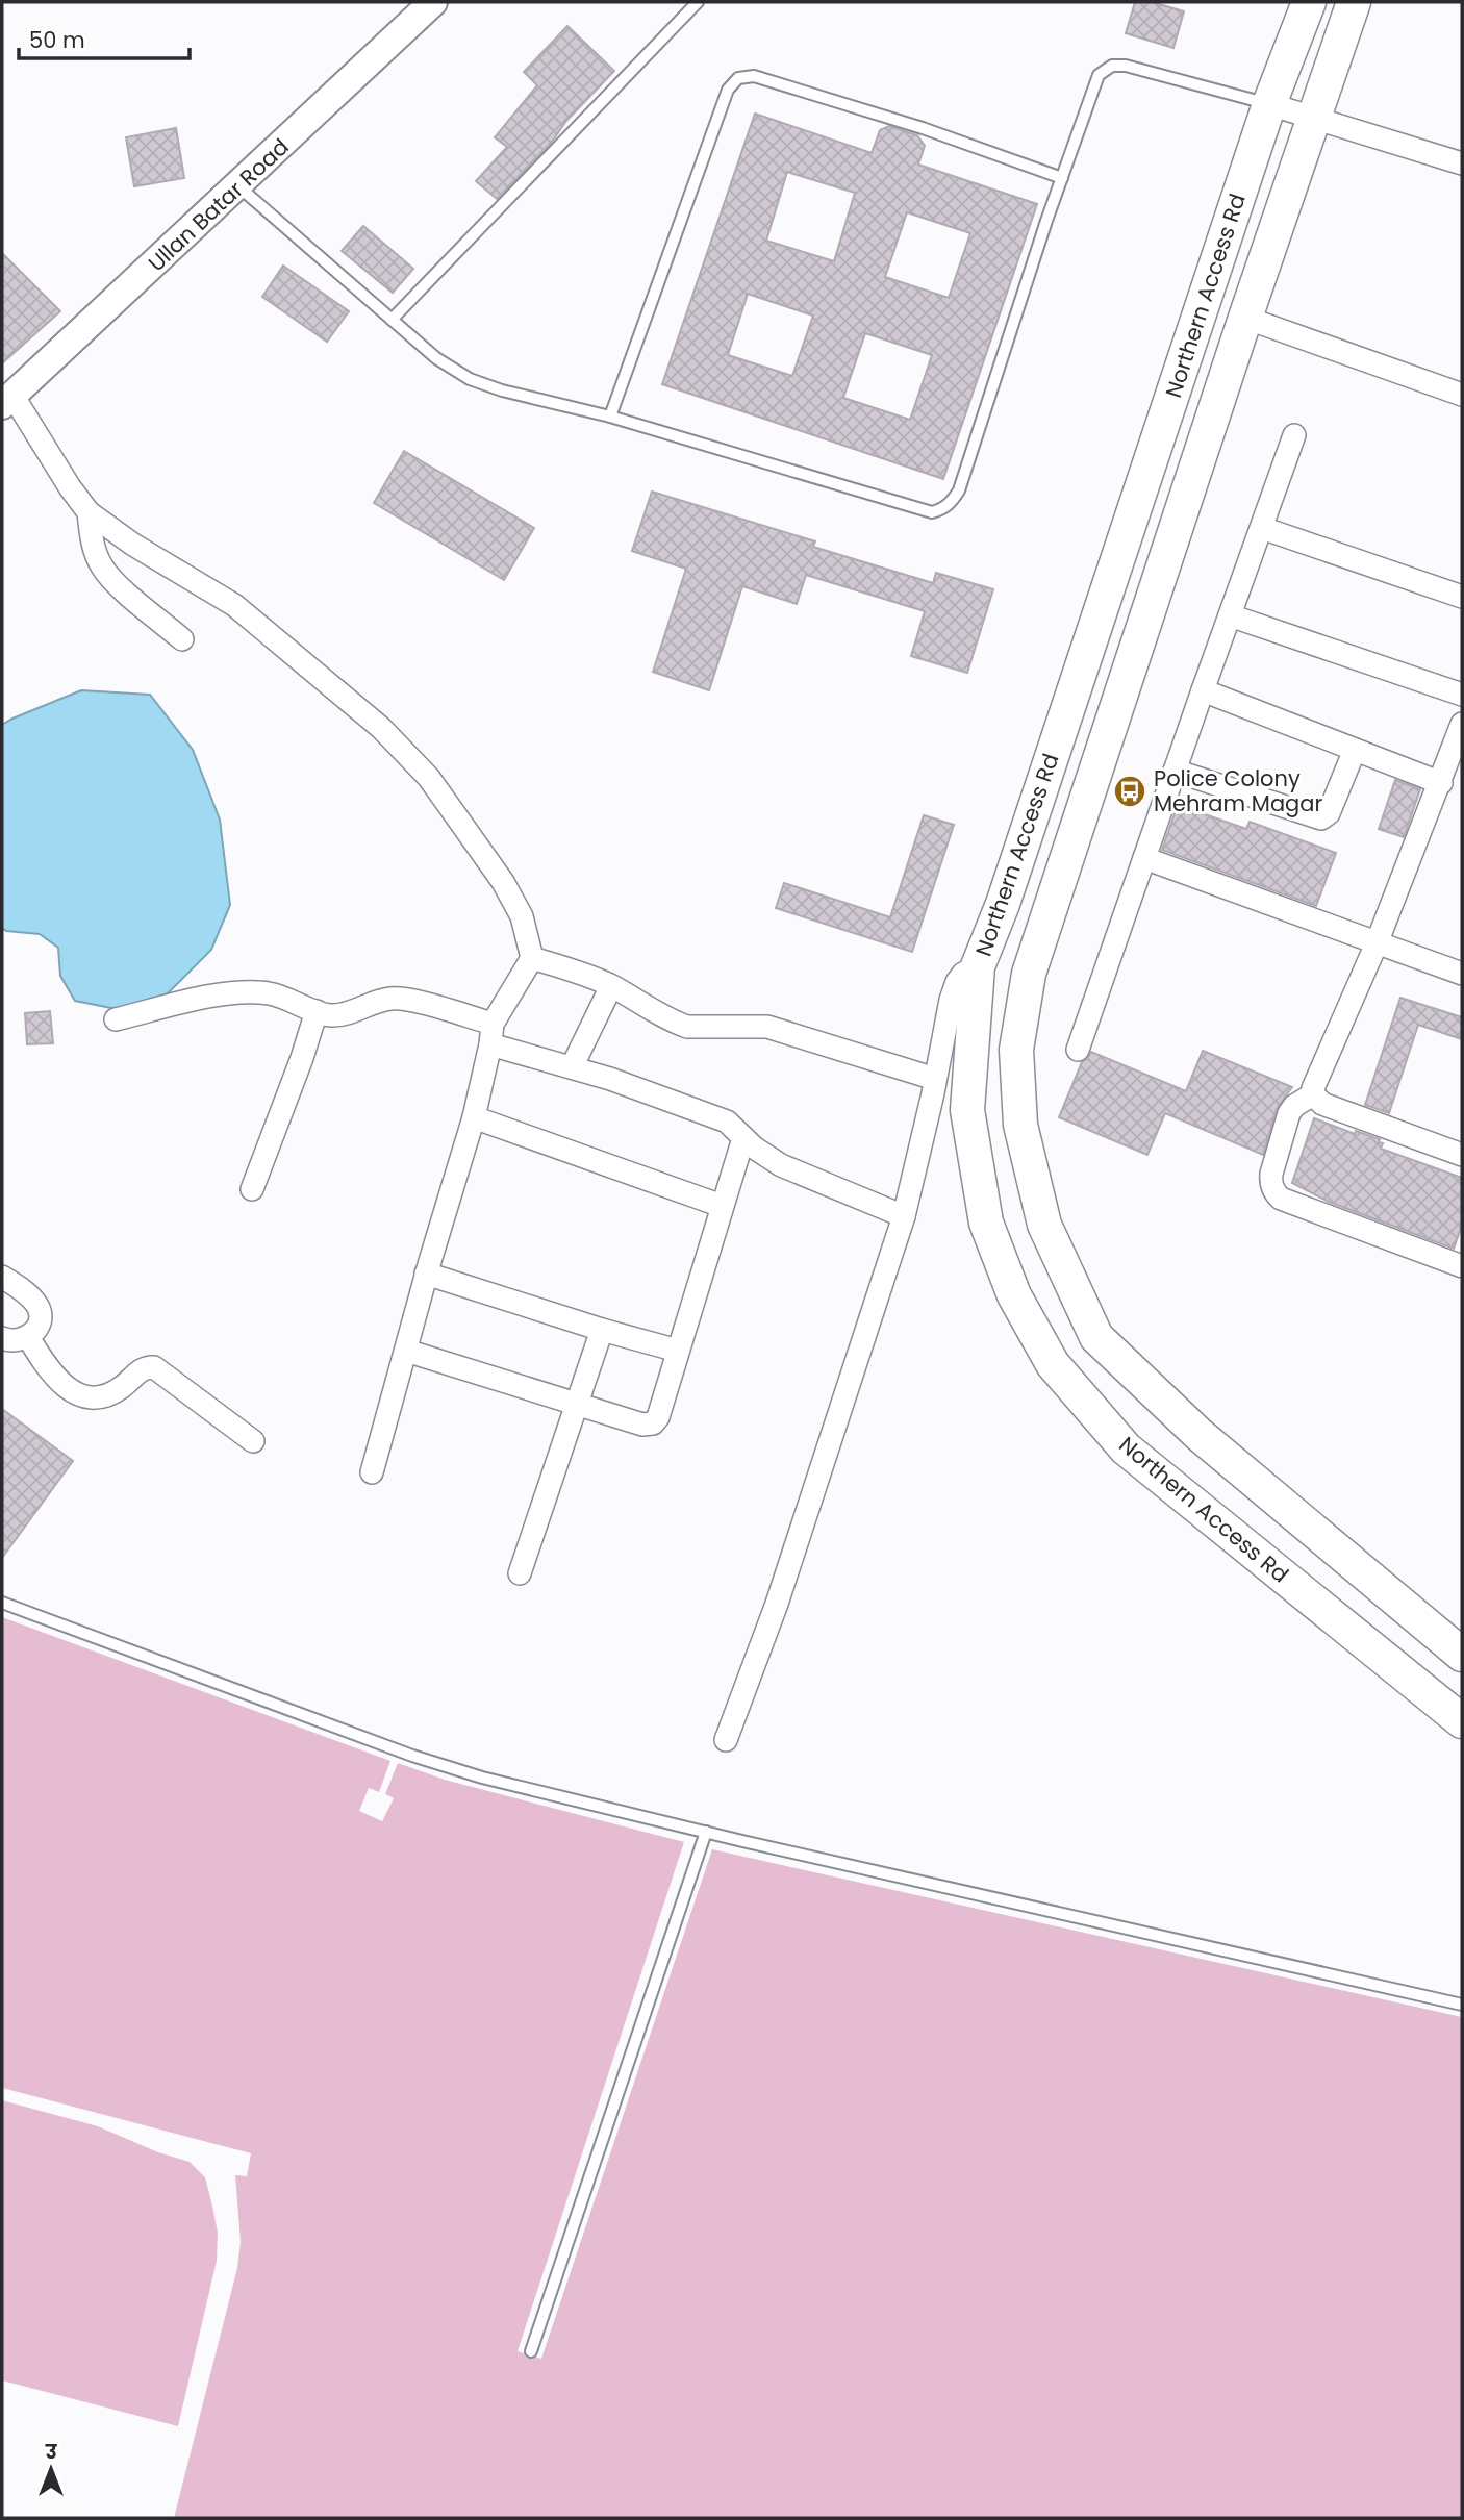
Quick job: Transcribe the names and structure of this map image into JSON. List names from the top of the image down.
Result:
{
  "streets": {
    "main road": ["Northern Access Rd"],
    "street": ["Ullan Batar Road"]
  },
  "places": {
    "bus stop": ["Police Colony Mehram Magar"]
  },
  "scale_bar": "50 m",
  "north": "top"
}
